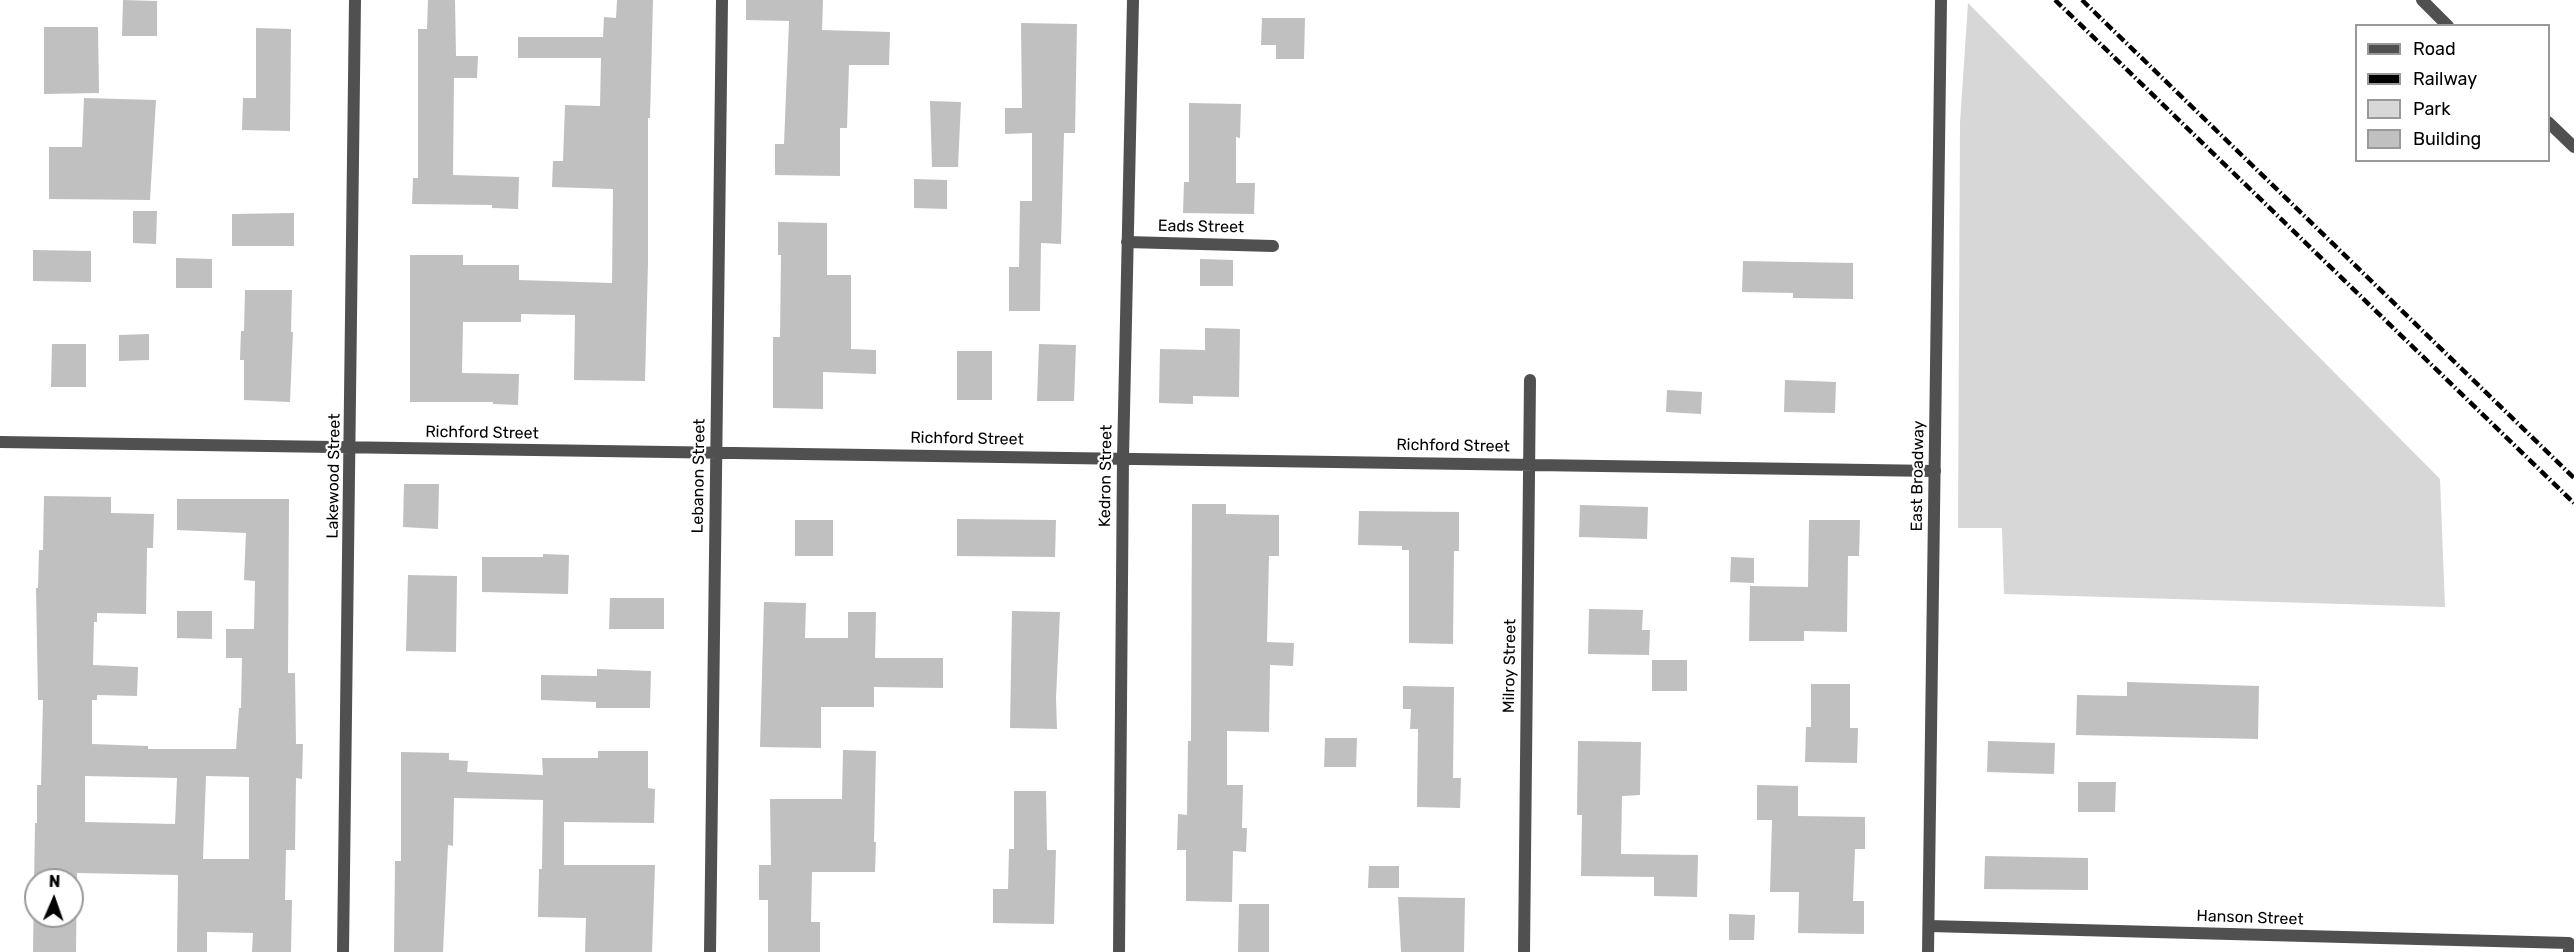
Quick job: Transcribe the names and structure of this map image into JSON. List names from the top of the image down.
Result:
{
  "streets": {
    "street": [
      "Eads Street",
      "Richford Street",
      "Lakewood Street",
      "Lebanon Street",
      "Kedron Street",
      "East Broadway",
      "Milroy Street",
      "Hanson Street"
    ]
  },
  "crossings": [
    ["Eads Street", "Kedron Street"],
    ["Richford Street", "Lakewood Street"],
    ["Richford Street", "Lebanon Street"],
    ["Richford Street", "Kedron Street"],
    ["Richford Street", "East Broadway"],
    ["Richford Street", "Milroy Street"],
    ["East Broadway", "Hanson Street"]
  ],
  "legend": [
    "Road",
    "Railway",
    "Park",
    "Building"
  ],
  "north": "top"
}
